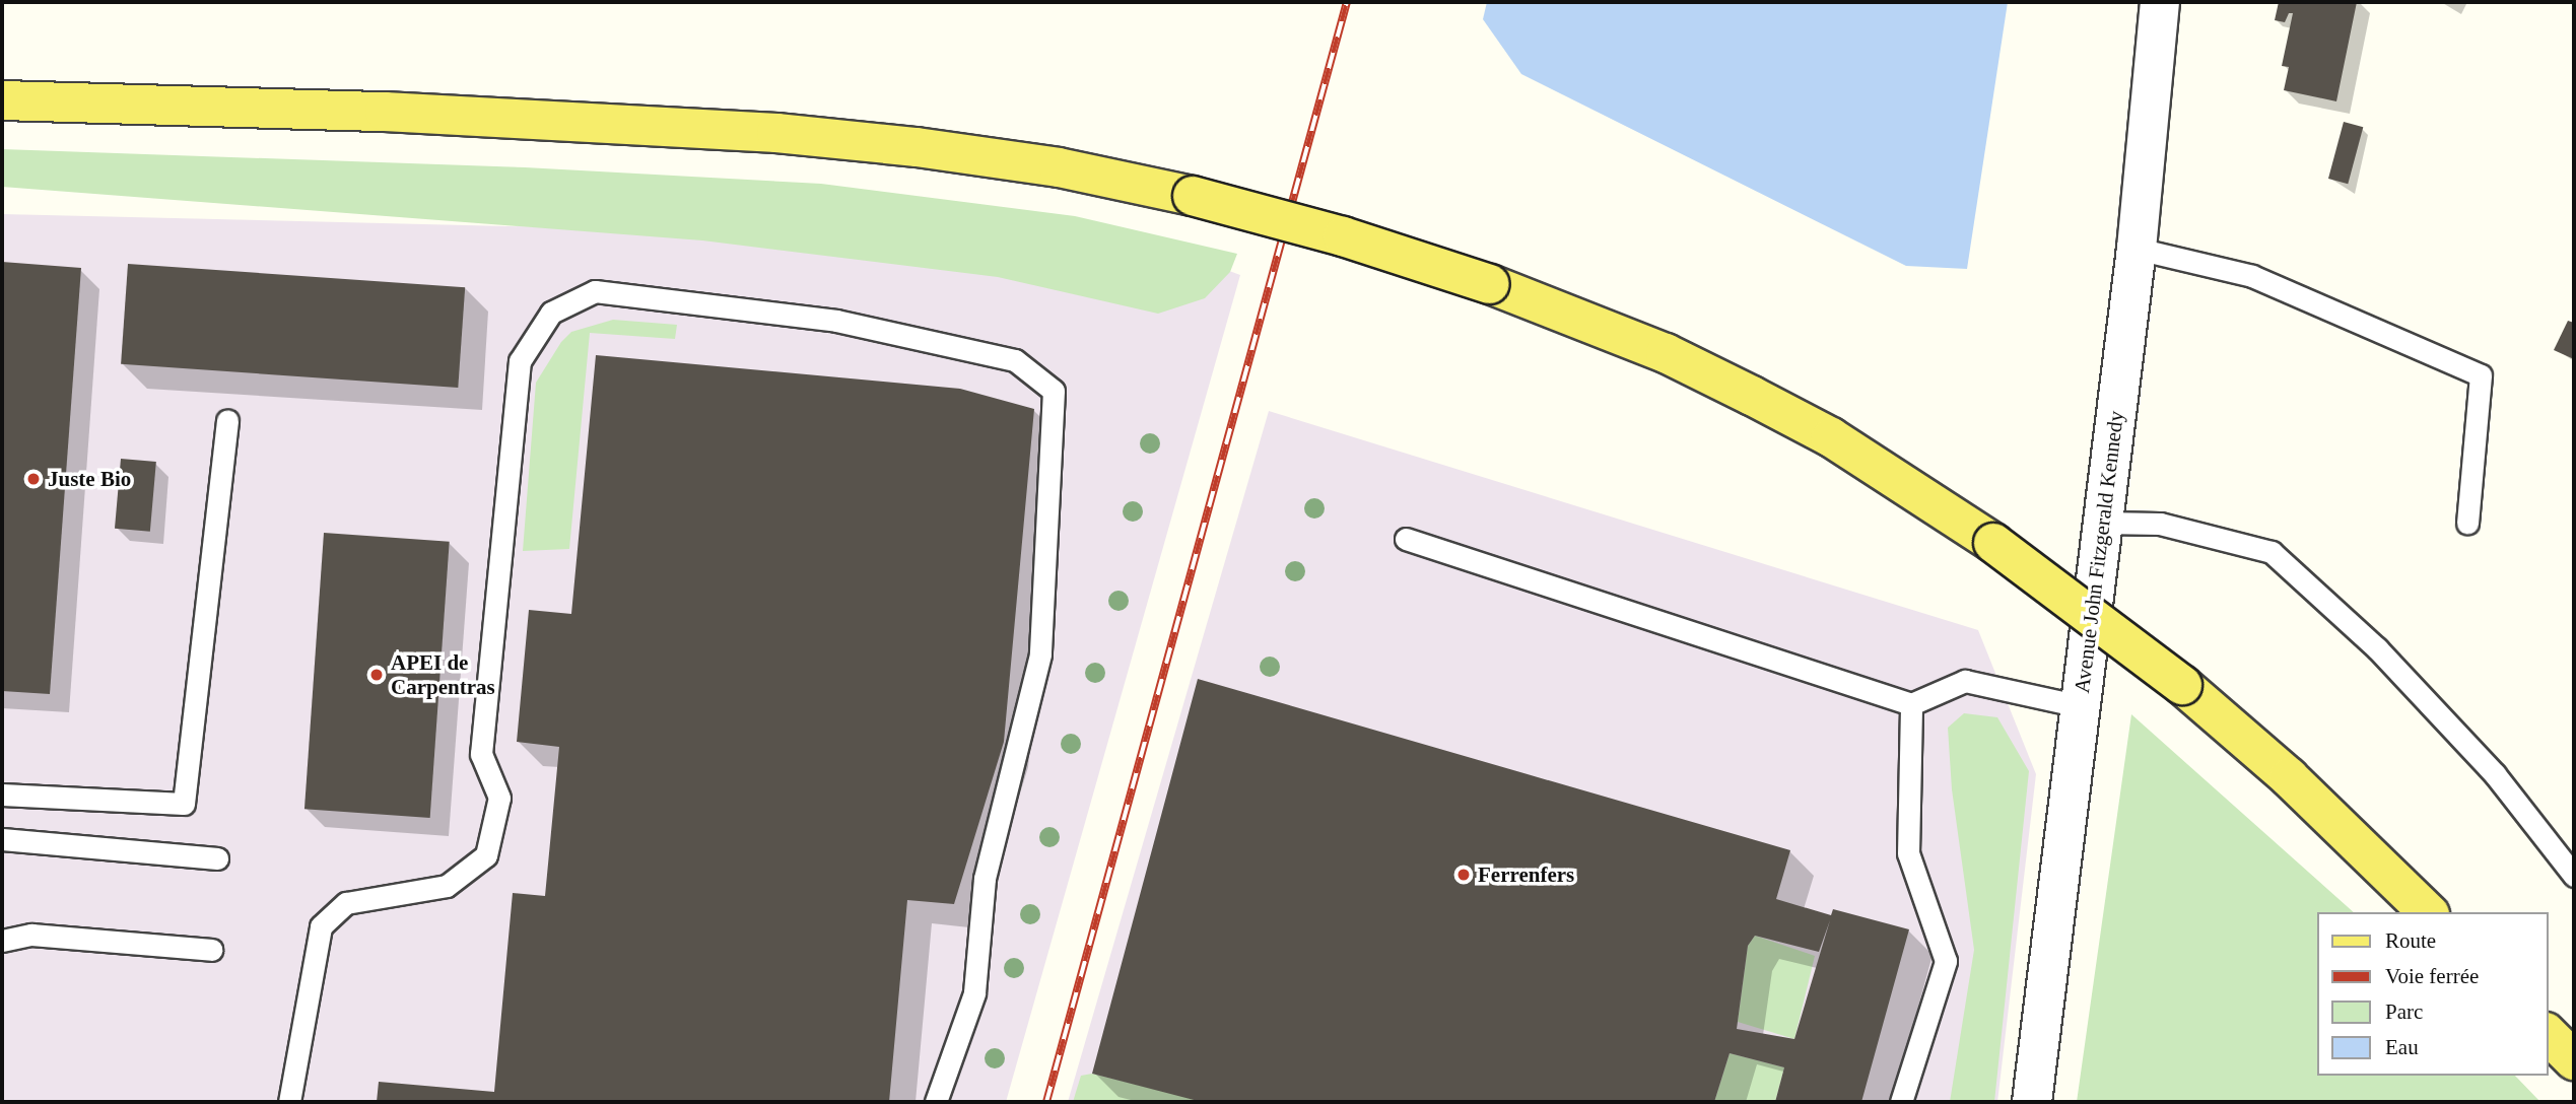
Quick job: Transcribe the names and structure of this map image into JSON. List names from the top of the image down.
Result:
{
  "streets": {
    "street": ["Avenue John Fitzgerald Kennedy"]
  },
  "places": ["Juste Bio", "APEI de Carpentras", "Ferrenfers"],
  "legend": [
    "Route",
    "Voie ferrée",
    "Parc",
    "Eau"
  ]
}
